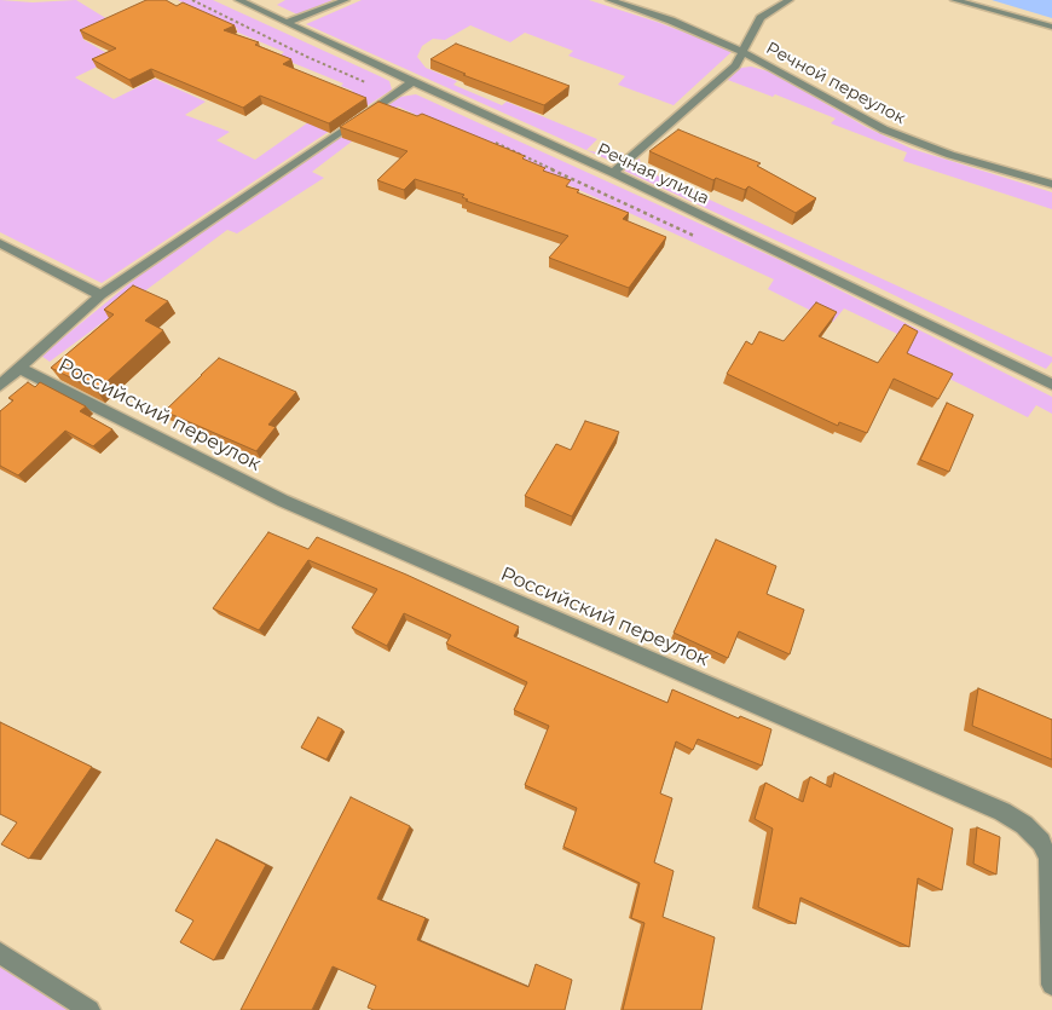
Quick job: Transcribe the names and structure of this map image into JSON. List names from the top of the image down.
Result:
{
  "streets": {
    "street": ["Речной переулок", "Речная улица", "Российский переулок"]
  }
}
